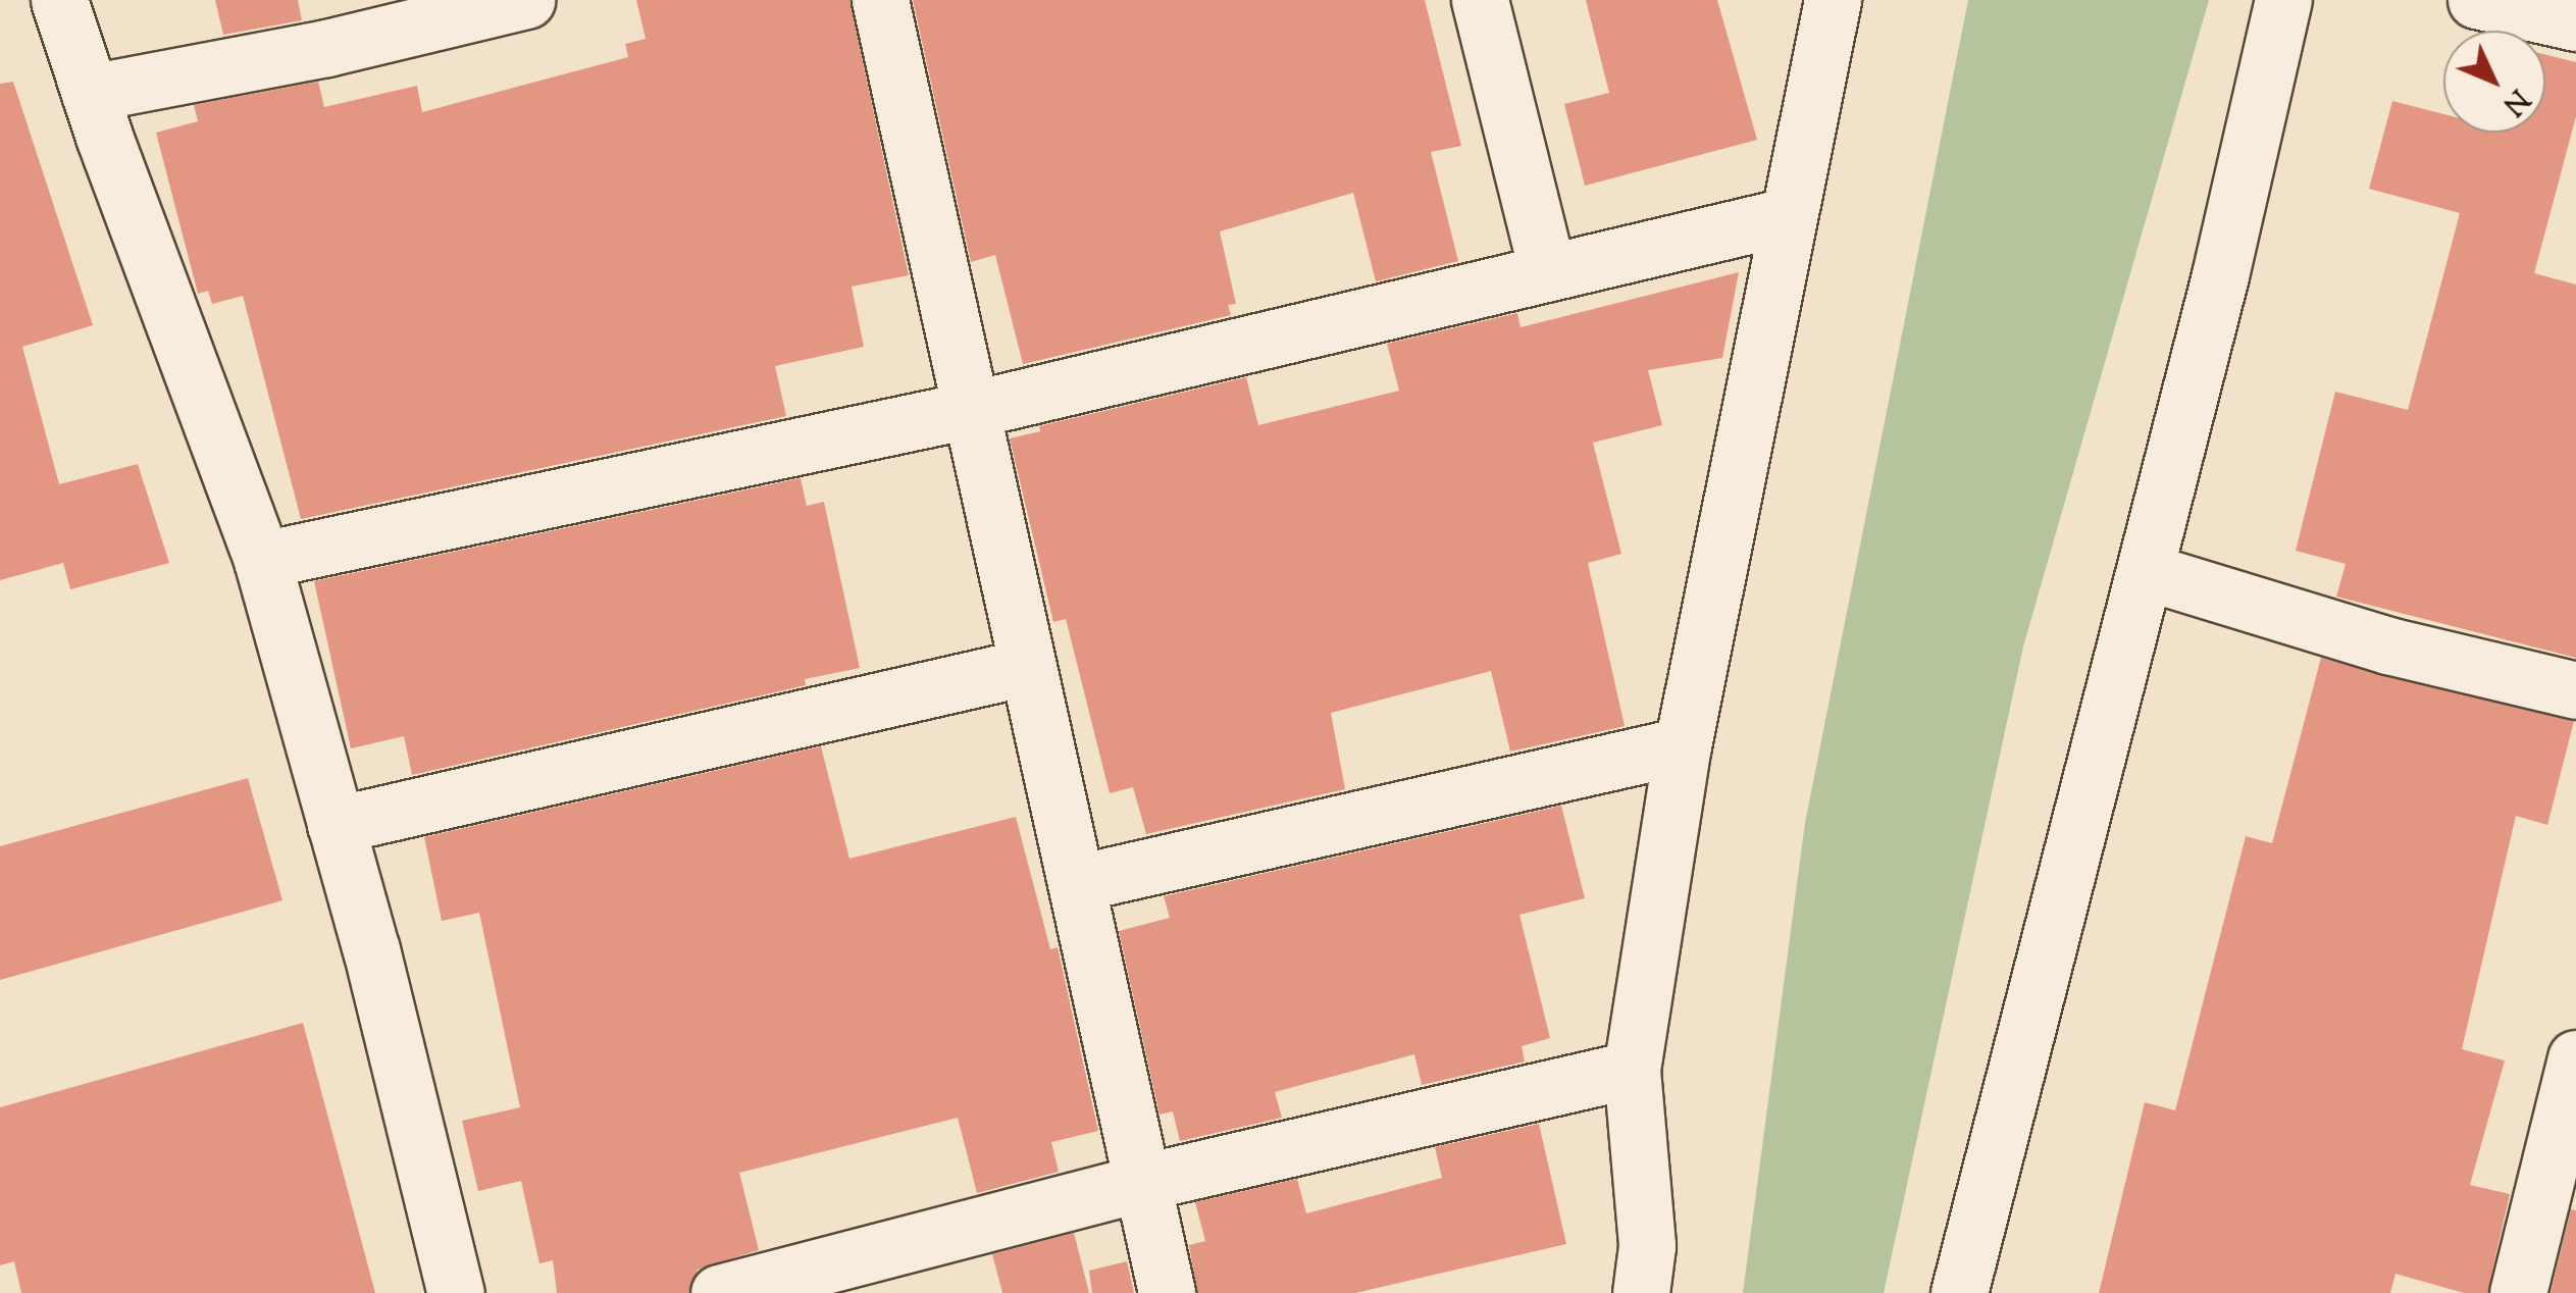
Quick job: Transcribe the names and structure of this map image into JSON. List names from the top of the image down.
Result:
{
  "north": "bottom right"
}
